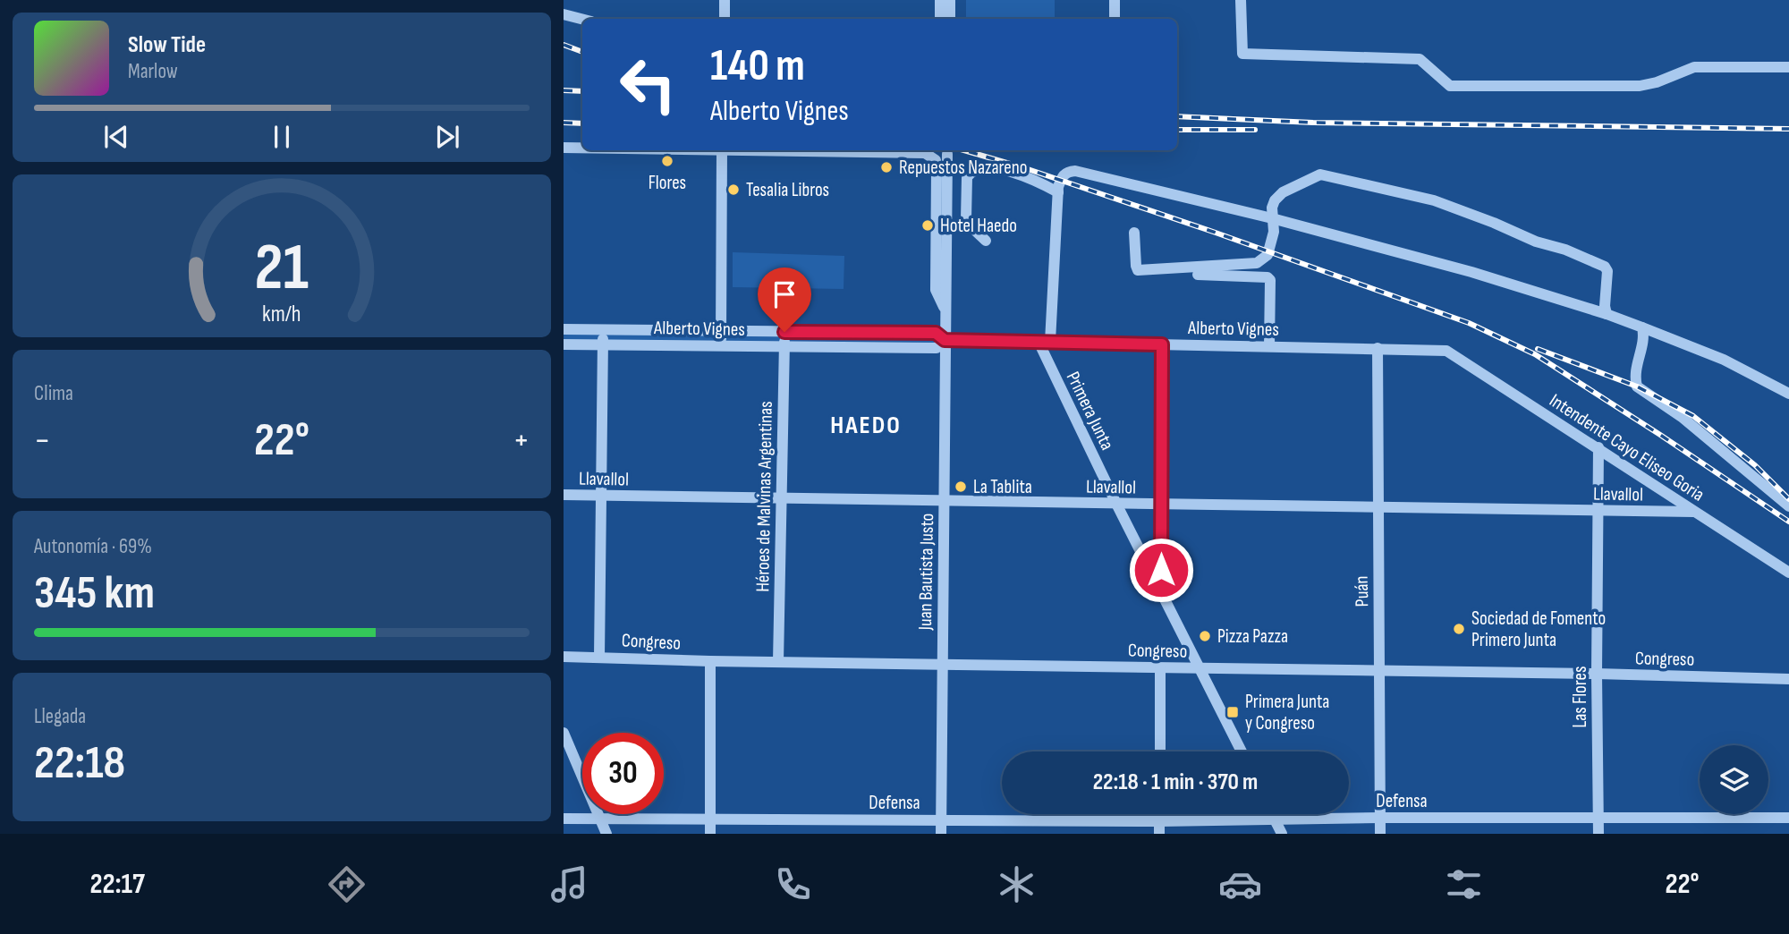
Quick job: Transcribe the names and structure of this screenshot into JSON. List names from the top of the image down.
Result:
{
  "streets": {
    "street": [
      "Alberto Vignes",
      "Primera Junta",
      "Intendente Cayo Eliseo Goria",
      "Llavallol",
      "Héroes de Malvinas Argentinas",
      "Juan Bautista Justo",
      "Puán",
      "Congreso",
      "Las Flores",
      "Defensa"
    ]
  },
  "crossings": [
    ["Alberto Vignes", "Primera Junta"],
    ["Alberto Vignes", "Intendente Cayo Eliseo Goria"],
    ["Alberto Vignes", "Héroes de Malvinas Argentinas"],
    ["Alberto Vignes", "Juan Bautista Justo"],
    ["Alberto Vignes", "Puán"],
    ["Primera Junta", "Llavallol"],
    ["Primera Junta", "Congreso"],
    ["Intendente Cayo Eliseo Goria", "Llavallol"],
    ["Intendente Cayo Eliseo Goria", "Las Flores"],
    ["Llavallol", "Héroes de Malvinas Argentinas"],
    ["Llavallol", "Juan Bautista Justo"],
    ["Llavallol", "Puán"],
    ["Llavallol", "Las Flores"],
    ["Héroes de Malvinas Argentinas", "Congreso"],
    ["Juan Bautista Justo", "Congreso"],
    ["Juan Bautista Justo", "Defensa"],
    ["Puán", "Congreso"],
    ["Puán", "Defensa"],
    ["Congreso", "Las Flores"],
    ["Las Flores", "Defensa"]
  ],
  "districts": ["HAEDO"],
  "places": {
    "other": [
      "Flores",
      "Repuestos Nazareno",
      "Tesalia Libros",
      "Hotel Haedo",
      "La Tablita",
      "Sociedad de Fomento Primero Junta",
      "Pizza Pazza"
    ],
    "transit": ["Primera Junta y Congreso"]
  },
  "page": {
    "turn": ["140 m", "Alberto Vignes"],
    "song": ["Slow Tide", "Marlow"],
    "tile": [
      "Clima",
      ["Autonomía · 69%", "345 km"],
      ["Llegada", "22:18"]
    ],
    "heat": ["−", "22°", "+"],
    "limit": "30",
    "trip": "22:18 · 1 min · 370 m",
    "tabs": ["22:17", "22°"],
    "gauge": ["21", "km/h"]
  }
}
